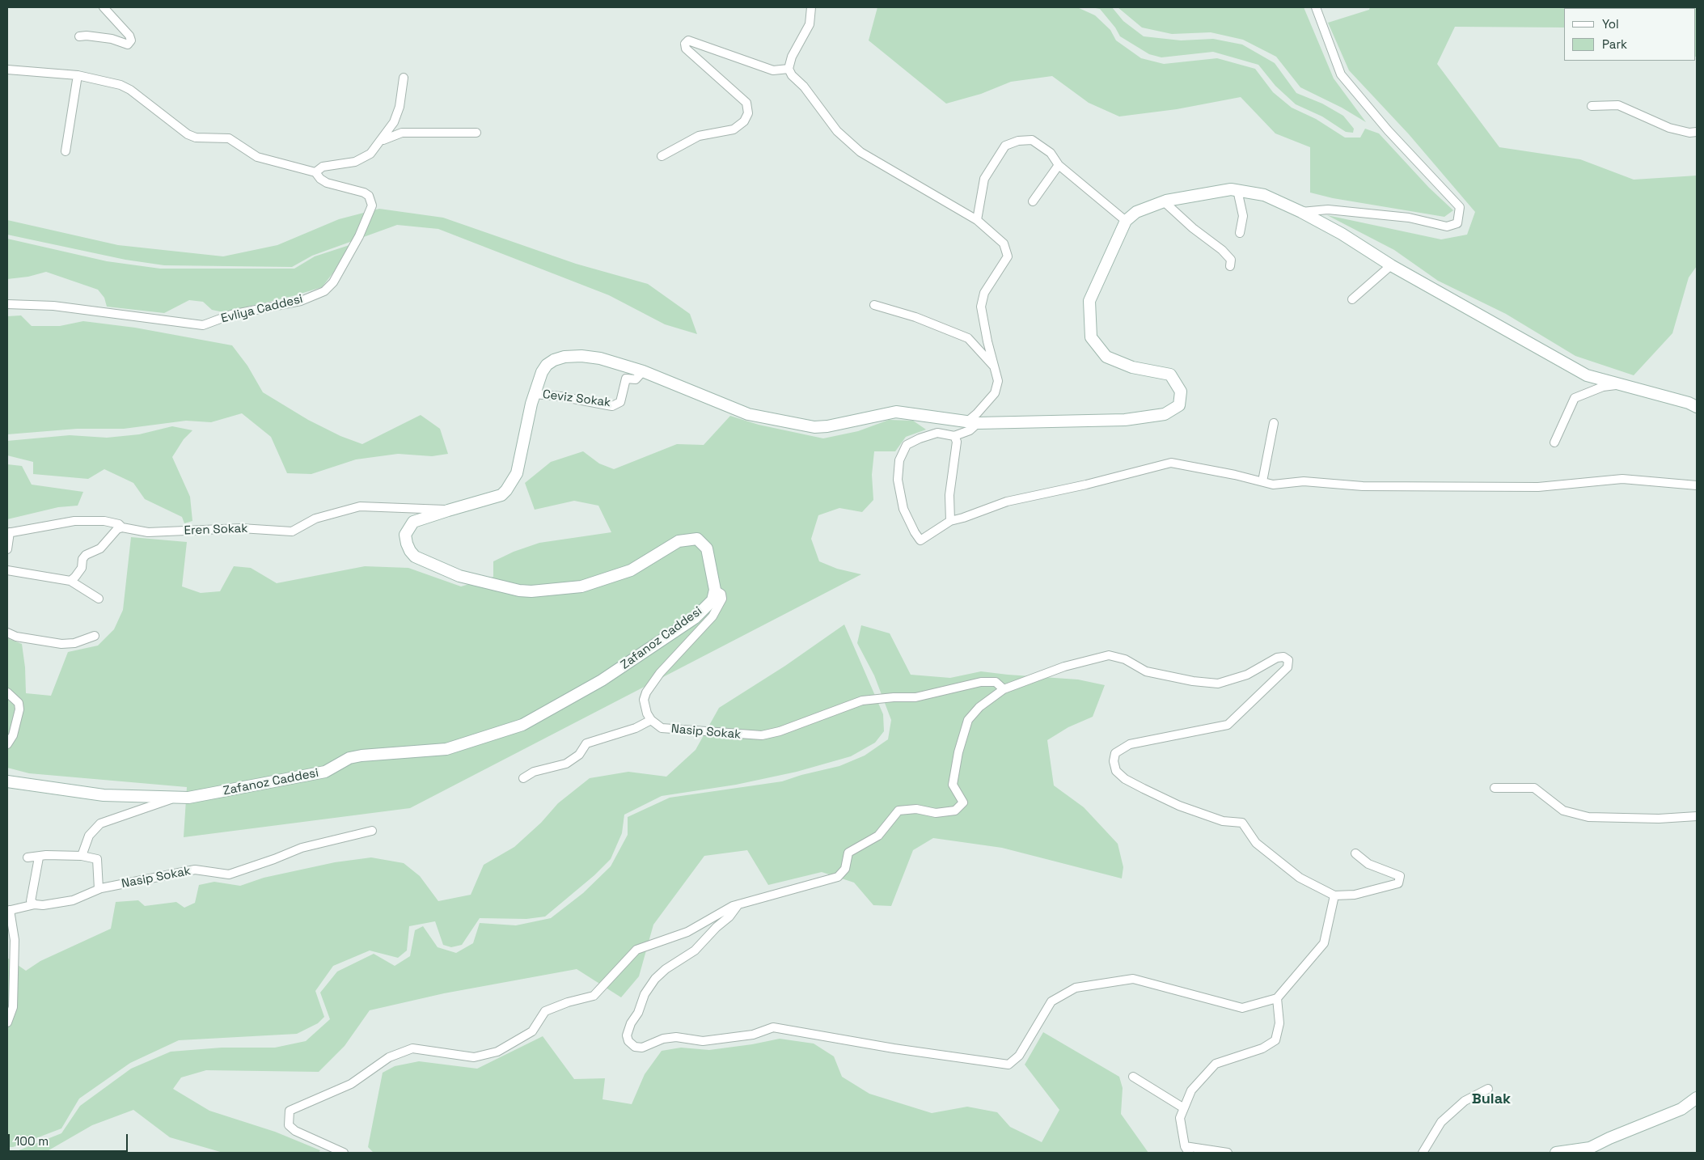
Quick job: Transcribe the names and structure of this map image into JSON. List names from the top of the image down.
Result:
{
  "streets": {
    "street": [
      "Evliya Caddesi",
      "Ceviz Sokak",
      "Eren Sokak",
      "Zafanoz Caddesi",
      "Nasip Sokak"
    ]
  },
  "districts": ["Bulak"],
  "legend": ["Yol", "Park"],
  "scale_bar": "100 m"
}
